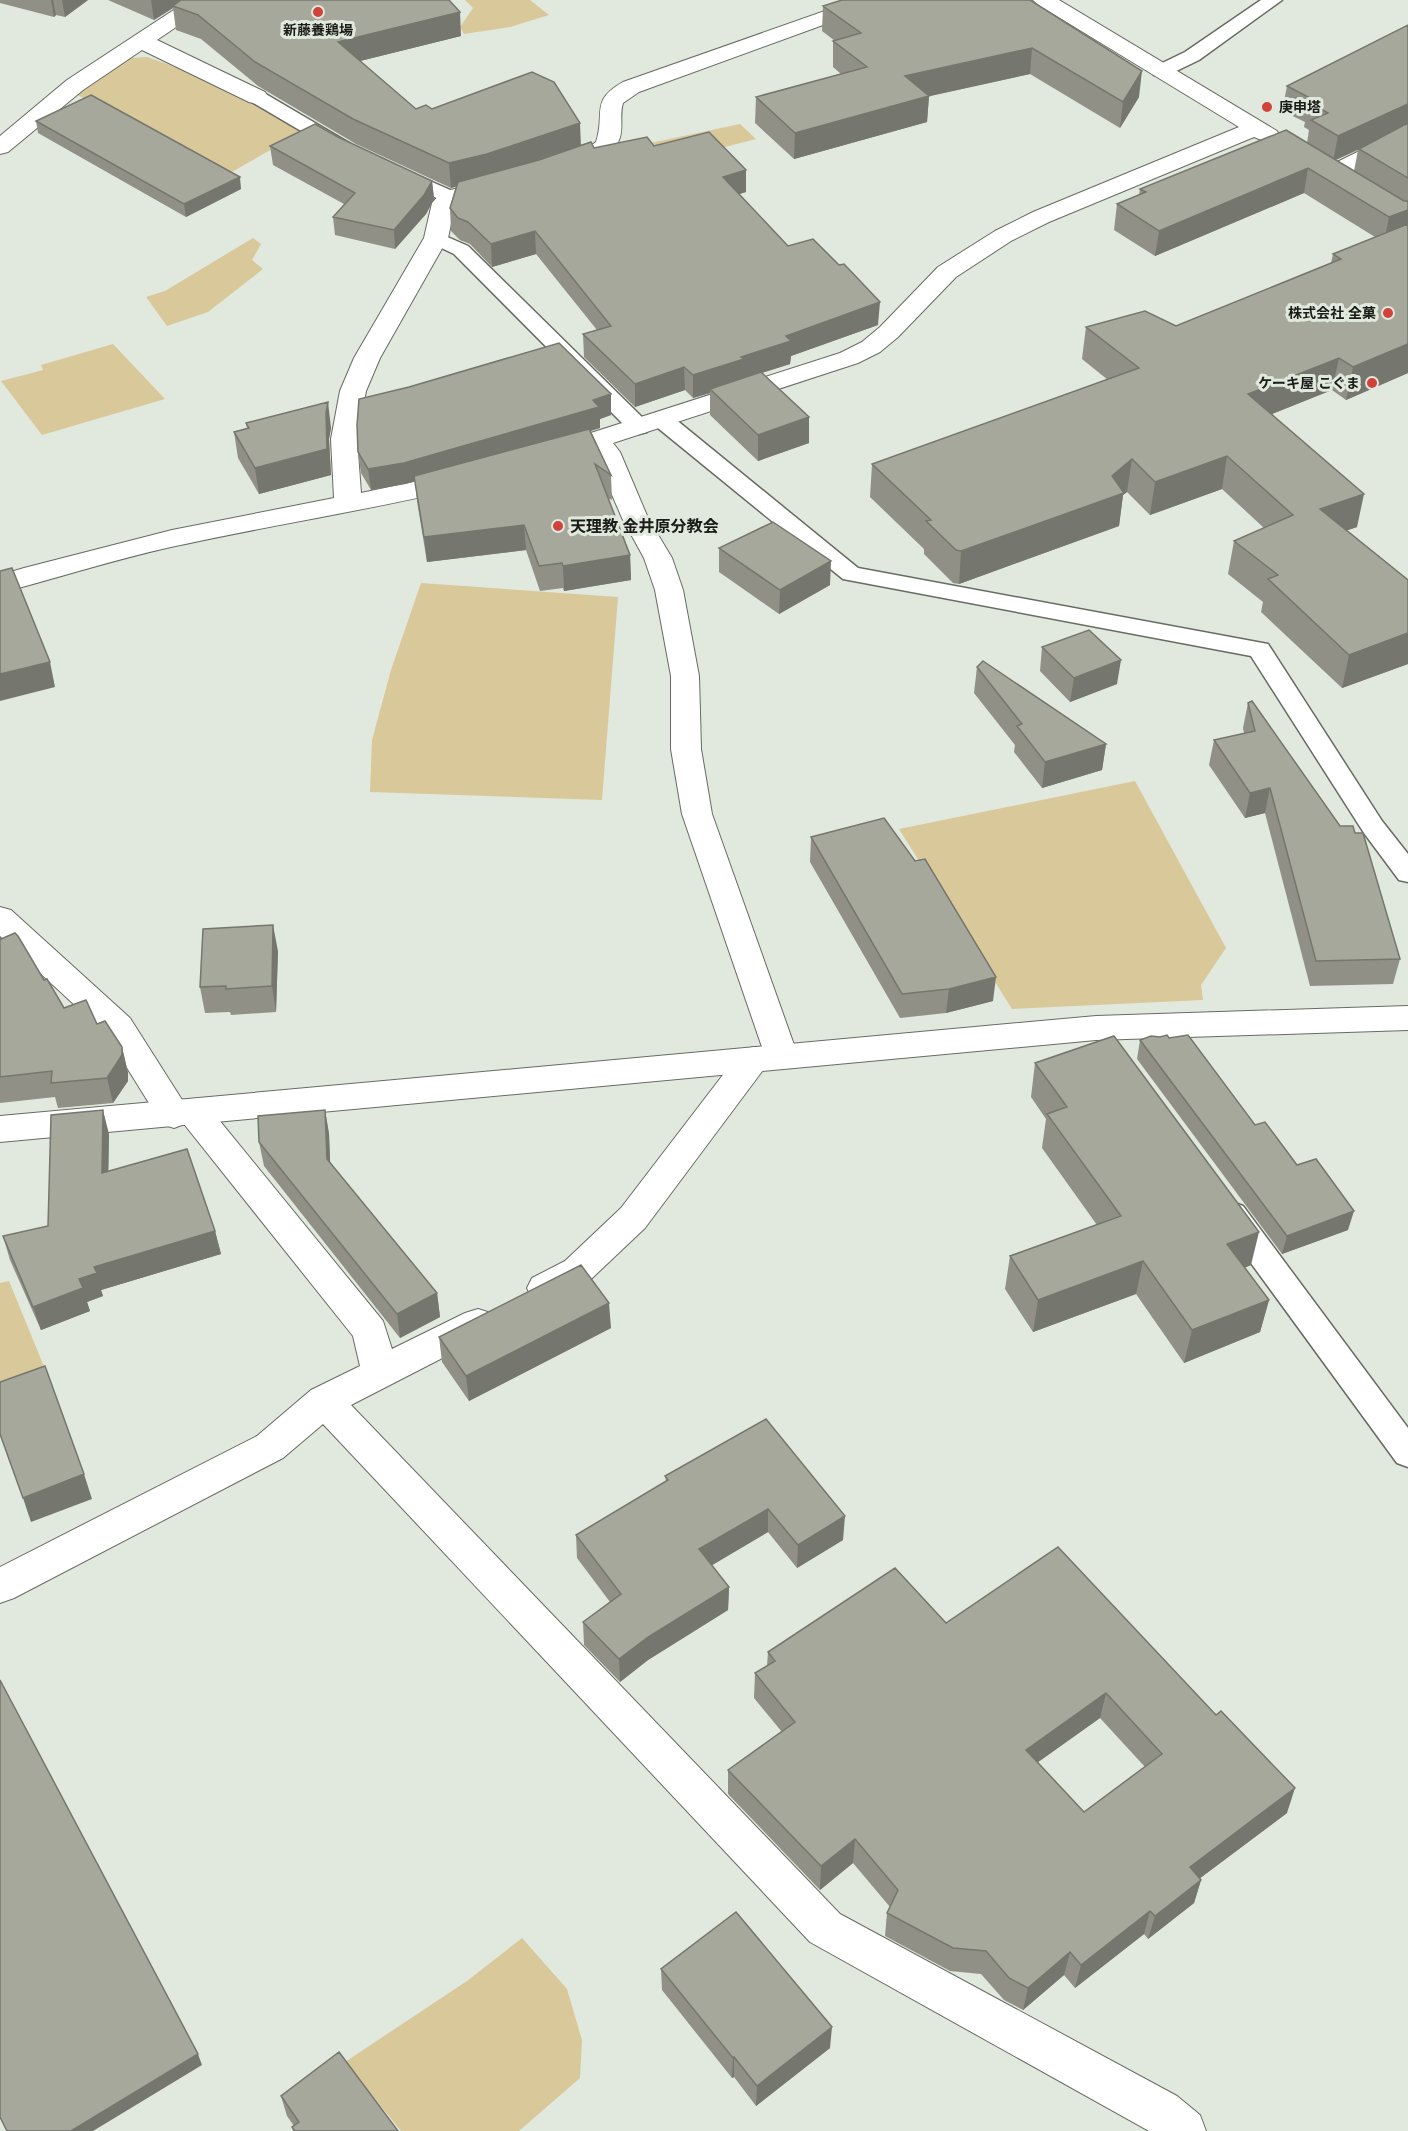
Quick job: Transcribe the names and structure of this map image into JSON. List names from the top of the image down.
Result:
{
  "places": [
    "新藤養鶏場",
    "庚申塔",
    "株式会社 全菓",
    "ケーキ屋 こぐま",
    "天理教 金井原分教会"
  ]
}
